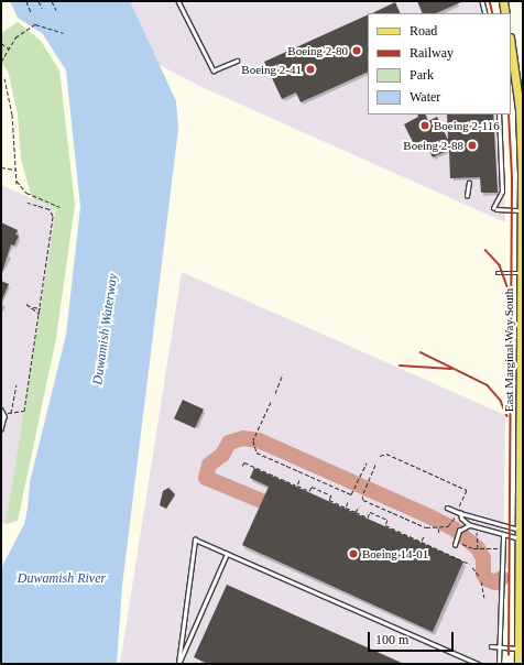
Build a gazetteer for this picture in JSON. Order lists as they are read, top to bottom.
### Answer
{
  "streets": {
    "main road": ["East Marginal Way South"]
  },
  "water": ["Duwamish Waterway", "Duwamish River"],
  "places": [
    "Boeing 2-80",
    "Boeing 2-41",
    "Boeing 2-116",
    "Boeing 2-88",
    "Boeing 14-01"
  ],
  "legend": [
    "Road",
    "Railway",
    "Park",
    "Water"
  ],
  "scale_bar": "100 m"
}
